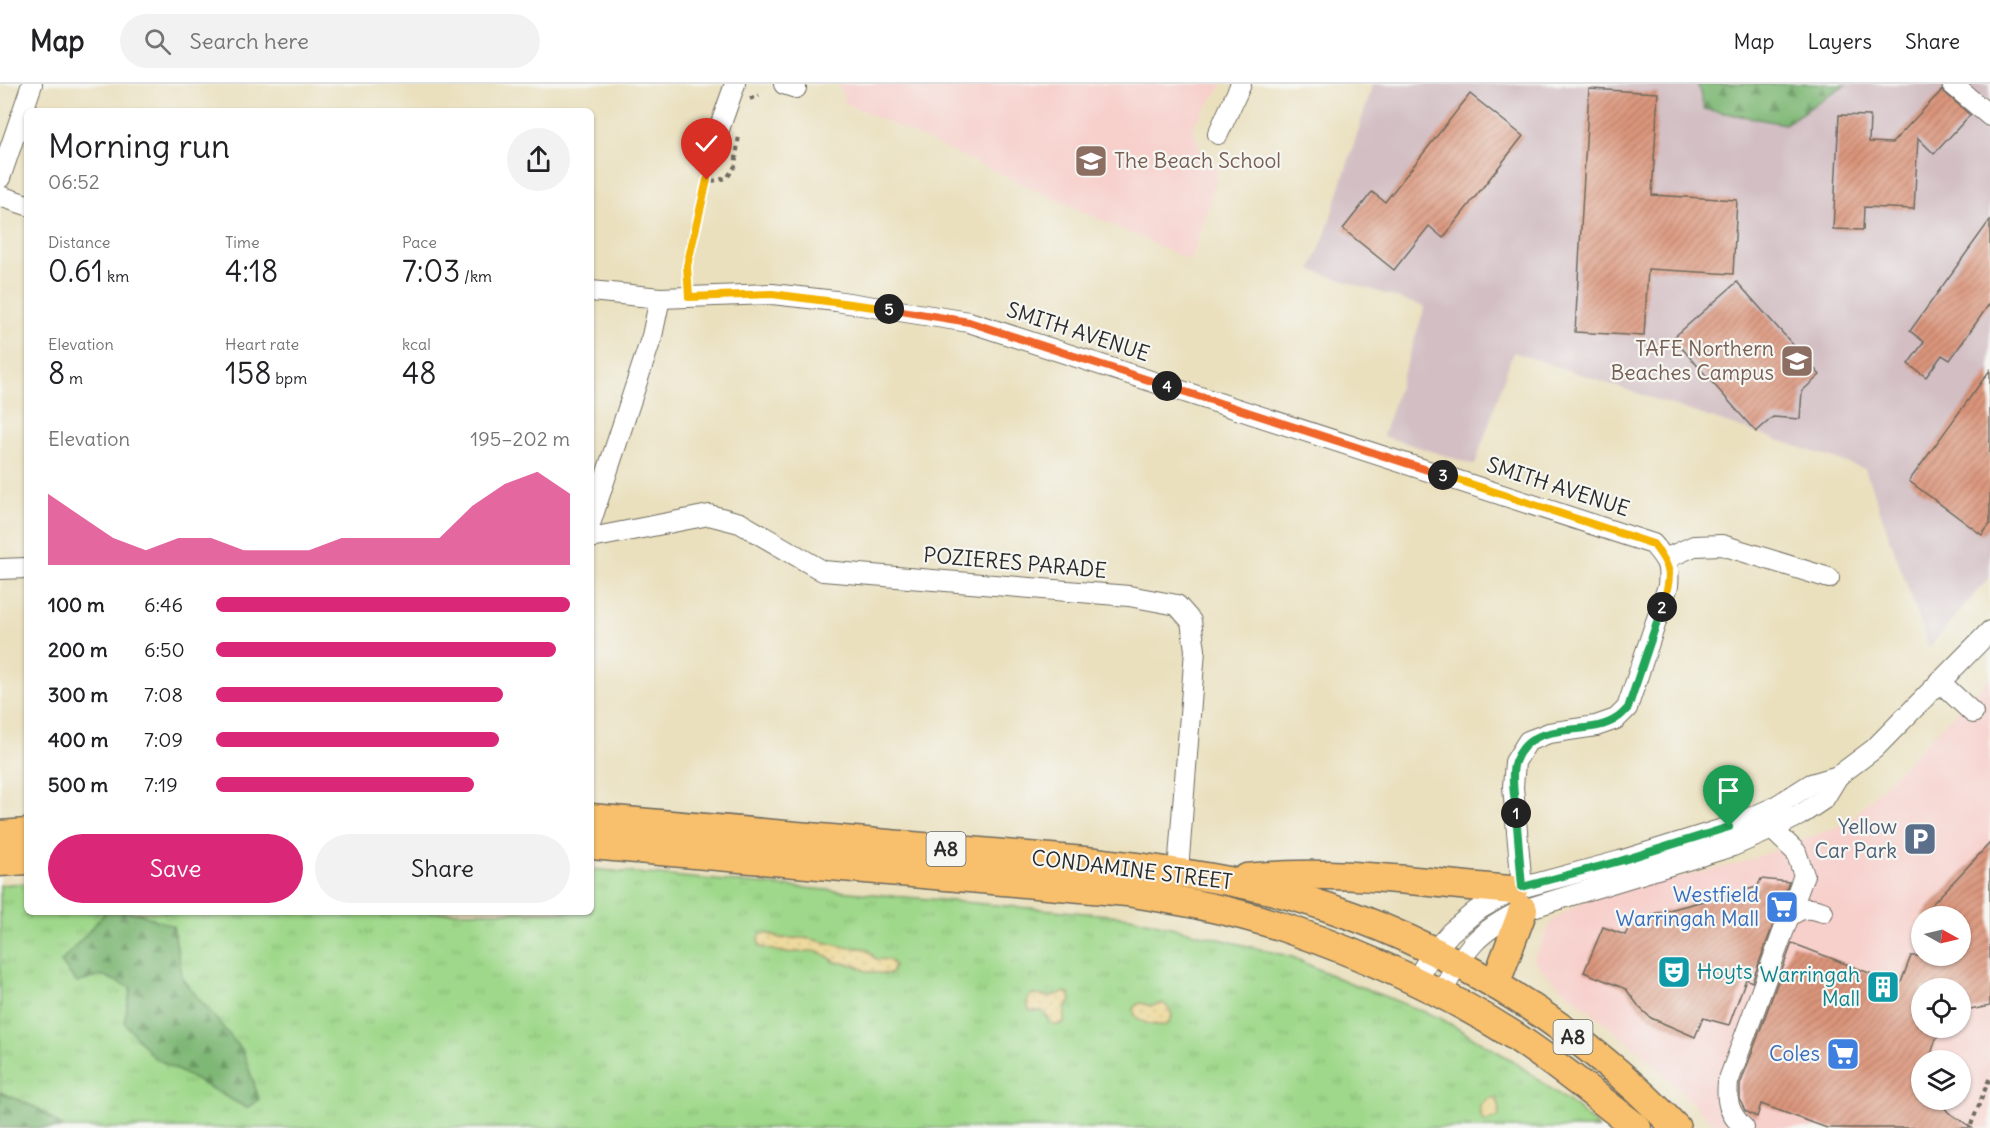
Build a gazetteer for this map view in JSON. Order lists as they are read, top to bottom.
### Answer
{
  "streets": {
    "highway": ["A8", "CONDAMINE STREET"],
    "street": ["SMITH AVENUE", "POZIERES PARADE"]
  },
  "crossings": [
    ["POZIERES PARADE", "CONDAMINE STREET"]
  ],
  "places": {
    "school or university": ["The Beach School", "TAFE Northern Beaches Campus"],
    "parking": ["Yellow Car Park"],
    "supermarket": ["Westfield Warringah Mall", "Coles"],
    "theatre": ["Hoyts"],
    "building": ["Warringah Mall"]
  },
  "north": "right",
  "page": {
    "header": "Map",
    "search": "Search here",
    "nav": ["Map", "Layers", "Share"],
    "heading": ["Morning run", "06:52"],
    "stats": [
      ["Distance", "0.61 km"],
      ["Time", "4:18"],
      ["Pace", "7:03 /km"],
      ["Elevation", "8 m"],
      ["Heart rate", "158 bpm"],
      ["kcal", "48"]
    ],
    "pins": [
      "5",
      "4",
      "3",
      "2",
      "1"
    ],
    "chart": ["Elevation", "195–202 m"],
    "list": [
      {
        "name": "100 m",
        "note": "6:46"
      },
      {
        "name": "200 m",
        "note": "6:50"
      },
      {
        "name": "300 m",
        "note": "7:08"
      },
      {
        "name": "400 m",
        "note": "7:09"
      },
      {
        "name": "500 m",
        "note": "7:19"
      }
    ],
    "buttons": ["Save", "Share"]
  }
}
